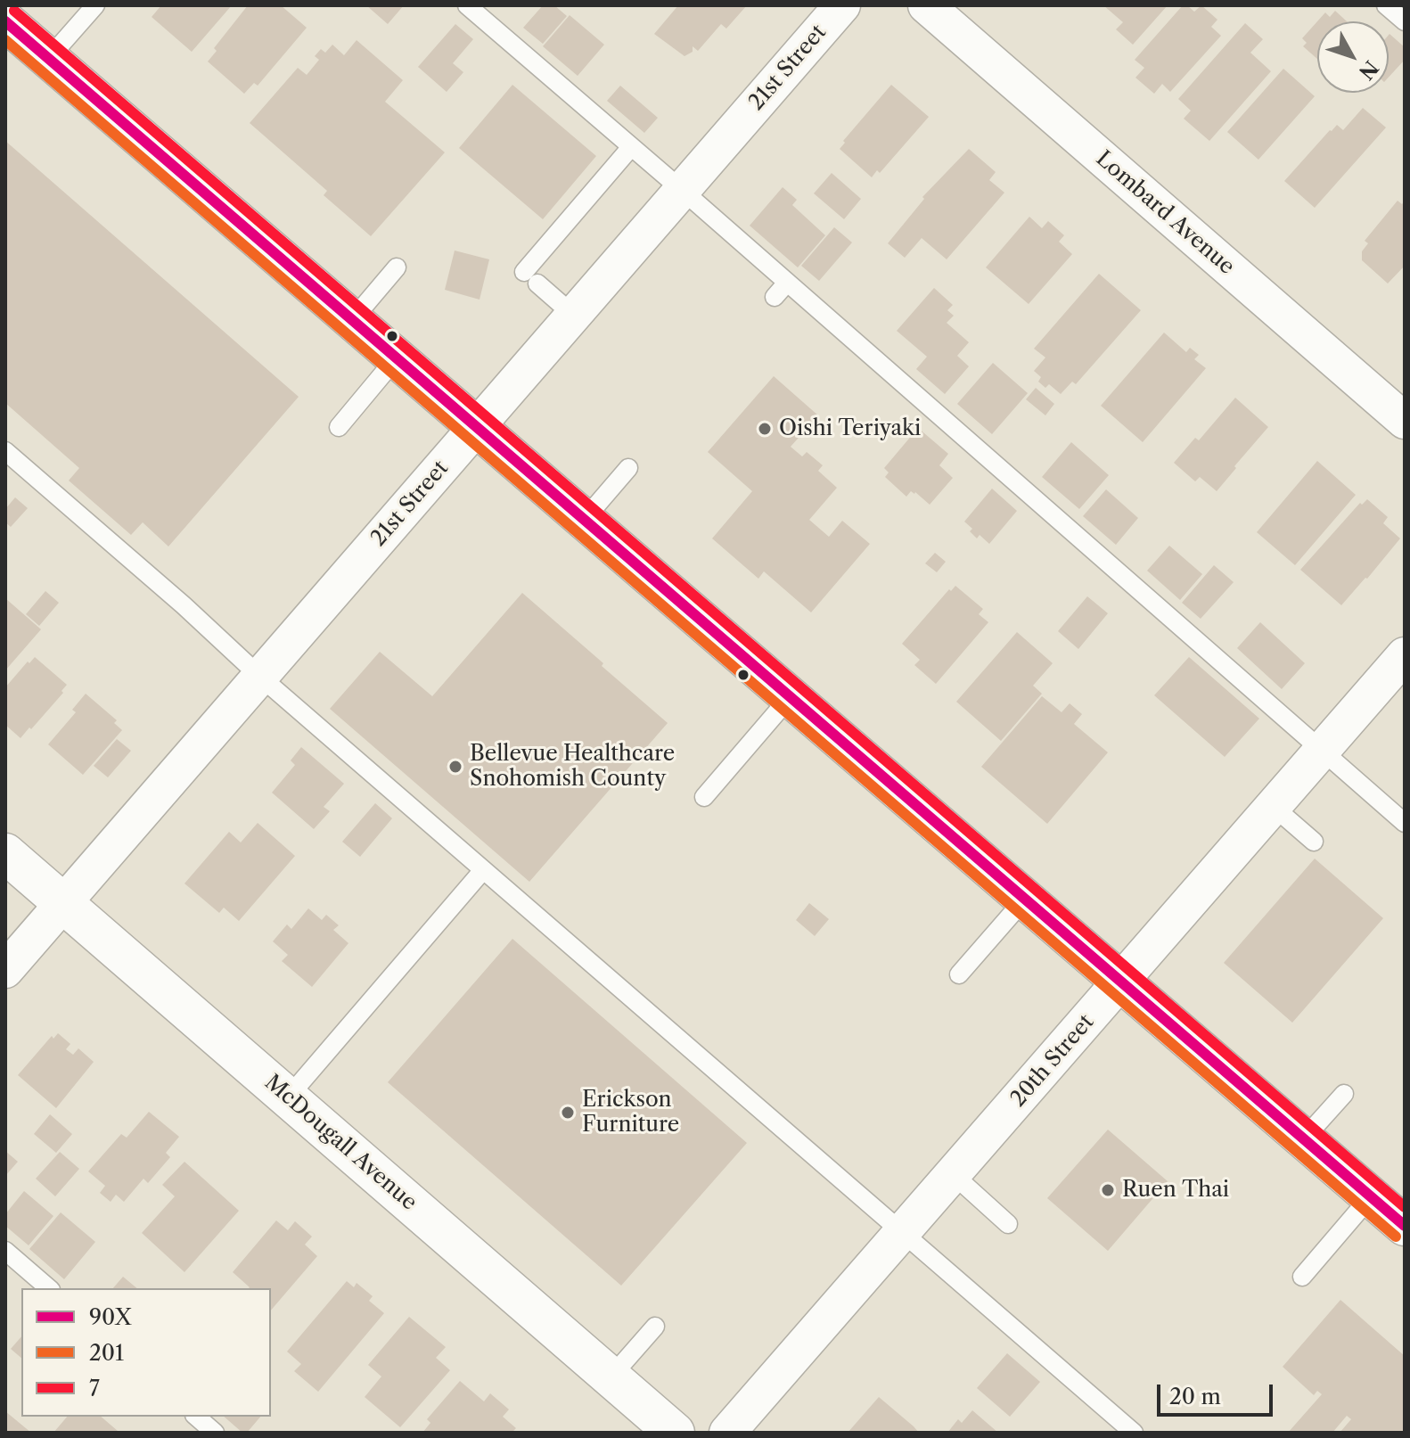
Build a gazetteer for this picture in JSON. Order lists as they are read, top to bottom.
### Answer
{
  "streets": {
    "main road": ["McDougall Avenue"],
    "street": ["21st Street", "Lombard Avenue", "20th Street"]
  },
  "crossings": [
    ["21st Street", "McDougall Avenue"]
  ],
  "places": [
    "Oishi Teriyaki",
    "Bellevue Healthcare Snohomish County",
    "Erickson Furniture",
    "Ruen Thai"
  ],
  "lines": ["transit line 7", "transit line 90X", "transit line 201"],
  "legend": ["90X", "201", "7"],
  "scale_bar": "20 m",
  "north": "bottom right"
}
